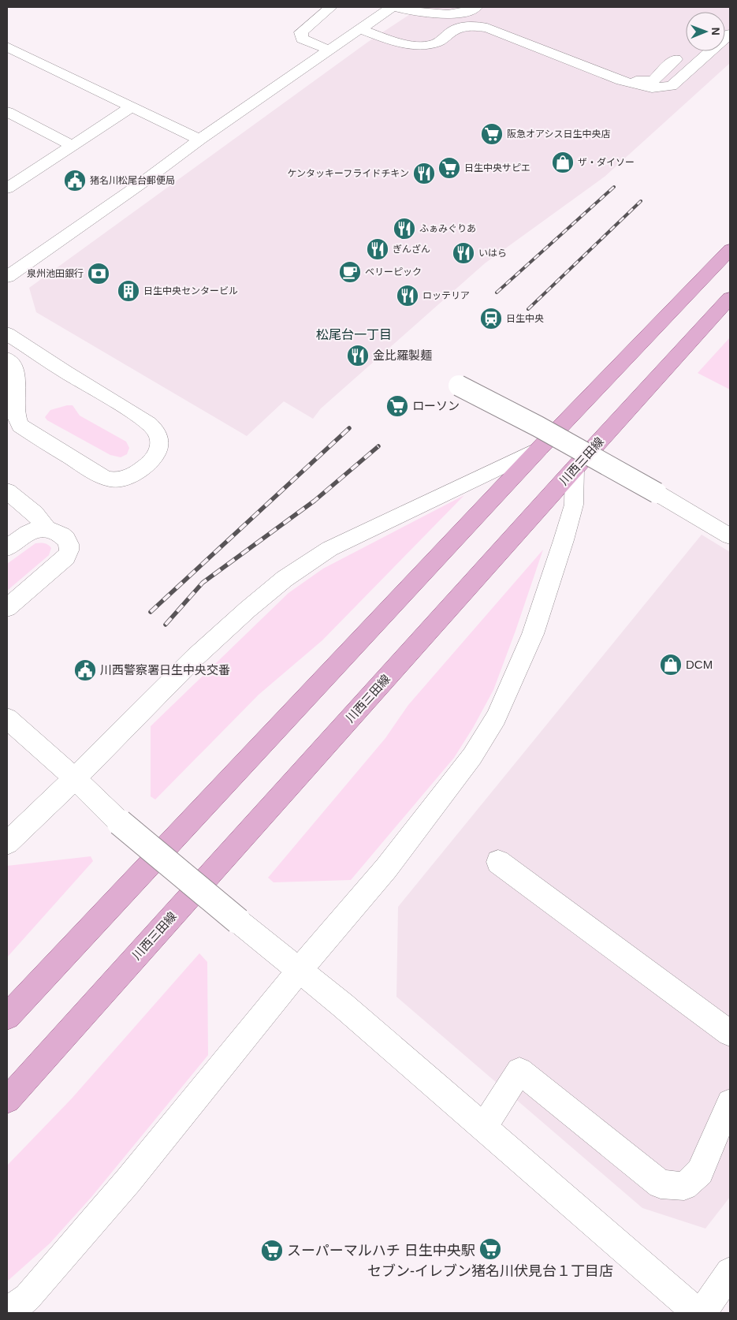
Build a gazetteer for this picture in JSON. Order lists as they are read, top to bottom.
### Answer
{
  "streets": {
    "main road": ["川西三田線"]
  },
  "districts": ["松尾台一丁目"],
  "places": {
    "supermarket": [
      "阪急オアシス日生中央店",
      "日生中央サピエ",
      "ローソン",
      "セブン‐イレブン猪名川伏見台１丁目店",
      "スーパーマルハチ 日生中央駅"
    ],
    "shop": ["ザ・ダイソー", "DCM"],
    "restaurant": [
      "ケンタッキーフライドチキン",
      "ふぁみぐりあ",
      "ぎんざん",
      "いはら",
      "ロッテリア",
      "金比羅製麺"
    ],
    "public building": ["猪名川松尾台郵便局", "川西警察署日生中央交番"],
    "cafe": ["ベリーピック"],
    "bank": ["泉州池田銀行"],
    "building": ["日生中央センタービル"],
    "station": ["日生中央"]
  },
  "north": "right"
}
